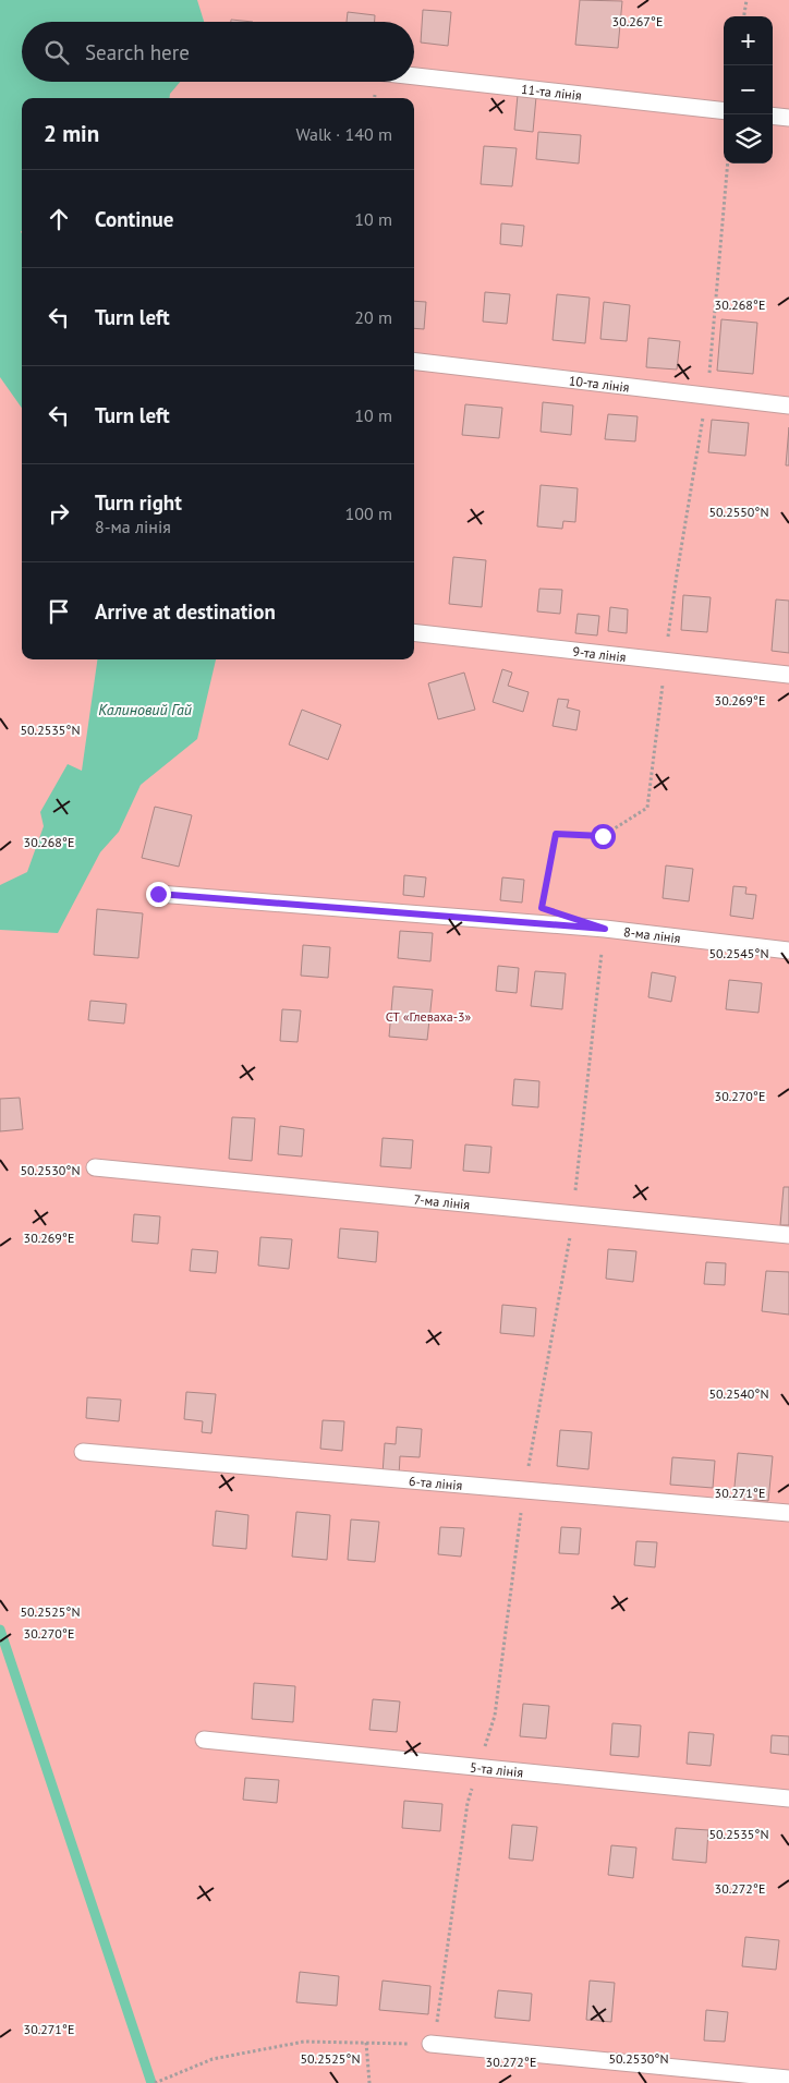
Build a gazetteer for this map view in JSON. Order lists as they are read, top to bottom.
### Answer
{
  "streets": {
    "lane": [
      "11-та лінія",
      "10-та лінія",
      "9-та лінія",
      "8-ма лінія",
      "7-ма лінія",
      "6-та лінія",
      "5-та лінія"
    ]
  },
  "water": ["Калиновий Гай"],
  "parks": ["СТ «Глеваха-3»"],
  "page": {
    "map_buttons": ["+", "−"],
    "search": "Search here",
    "heading": ["2 min", "Walk · 140 m"],
    "list": [
      ["Continue", "10 m"],
      ["Turn left", "20 m"],
      ["Turn left", "10 m"],
      ["Turn right", "8-ма лінія", "100 m"],
      "Arrive at destination"
    ]
  },
  "coordinates": [
    "30.267°E",
    "30.268°E",
    "50.2550°N",
    "30.269°E",
    "50.2535°N",
    "50.2545°N",
    "30.270°E",
    "50.2530°N",
    "50.2540°N",
    "30.271°E",
    "50.2525°N",
    "30.272°E"
  ]
}
